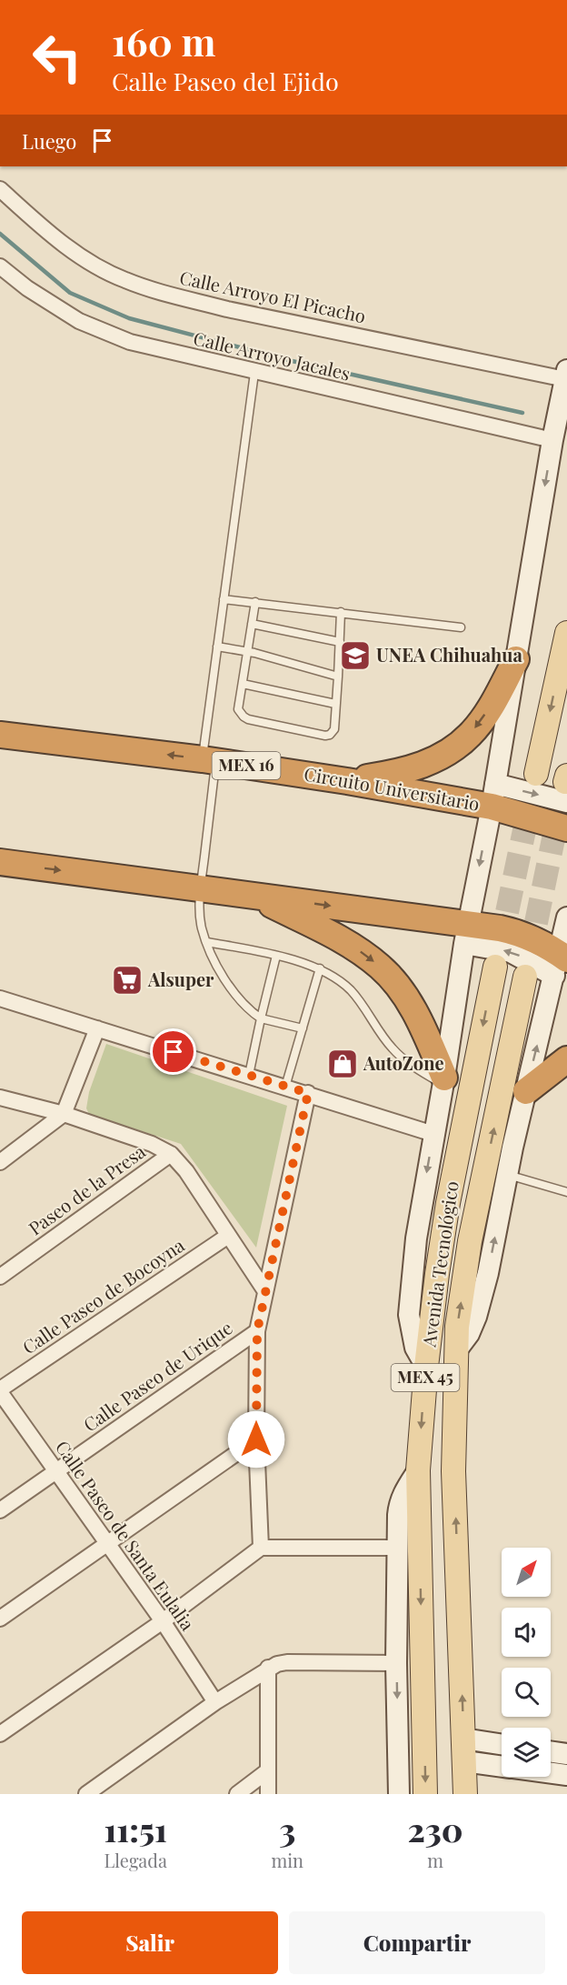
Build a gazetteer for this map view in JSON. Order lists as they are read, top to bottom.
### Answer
{
  "streets": {
    "highway": ["MEX 16", "Circuito Universitario"],
    "main road": ["Avenida Tecnológico", "MEX 45"],
    "street": [
      "Calle Arroyo El Picacho",
      "Calle Arroyo Jacales",
      "Paseo de la Presa",
      "Calle Paseo de Bocoyna",
      "Calle Paseo de Urique",
      "Calle Paseo de Santa Eulalia"
    ]
  },
  "crossings": [
    ["MEX 16", "Circuito Universitario"],
    ["Calle Paseo de Bocoyna", "Calle Paseo de Santa Eulalia"],
    ["Calle Paseo de Urique", "Calle Paseo de Santa Eulalia"]
  ],
  "places": {
    "school or university": ["UNEA Chihuahua"],
    "supermarket": ["Alsuper"],
    "shop": ["AutoZone"]
  },
  "north": "top right",
  "page": {
    "turn": ["160 m", "Calle Paseo del Ejido"],
    "then": "Luego",
    "eta": [
      "11:51",
      "Llegada",
      "3",
      "min",
      "230",
      "m"
    ],
    "buttons": ["Salir", "Compartir"]
  }
}
